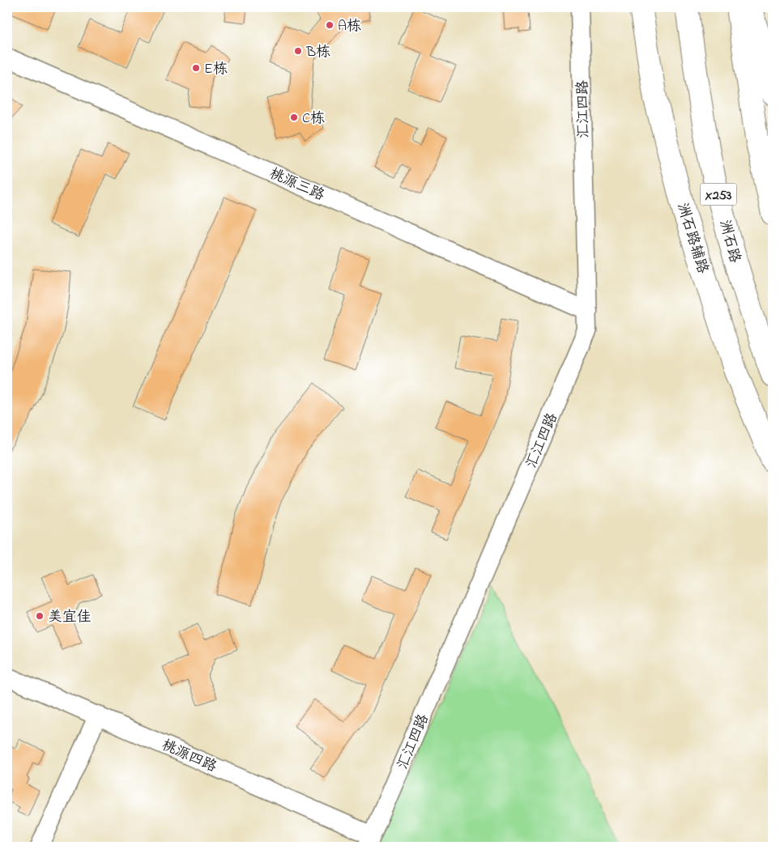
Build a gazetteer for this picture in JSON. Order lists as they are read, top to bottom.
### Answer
{
  "streets": {
    "main road": ["X253", "洲石路辅路", "洲石路"],
    "street": ["汇江四路", "桃源三路", "桃源四路"]
  },
  "crossings": [
    ["汇江四路", "桃源三路"],
    ["汇江四路", "桃源四路"]
  ],
  "places": [
    "A栋",
    "B栋",
    "E栋",
    "C栋",
    "美宜佳"
  ]
}
